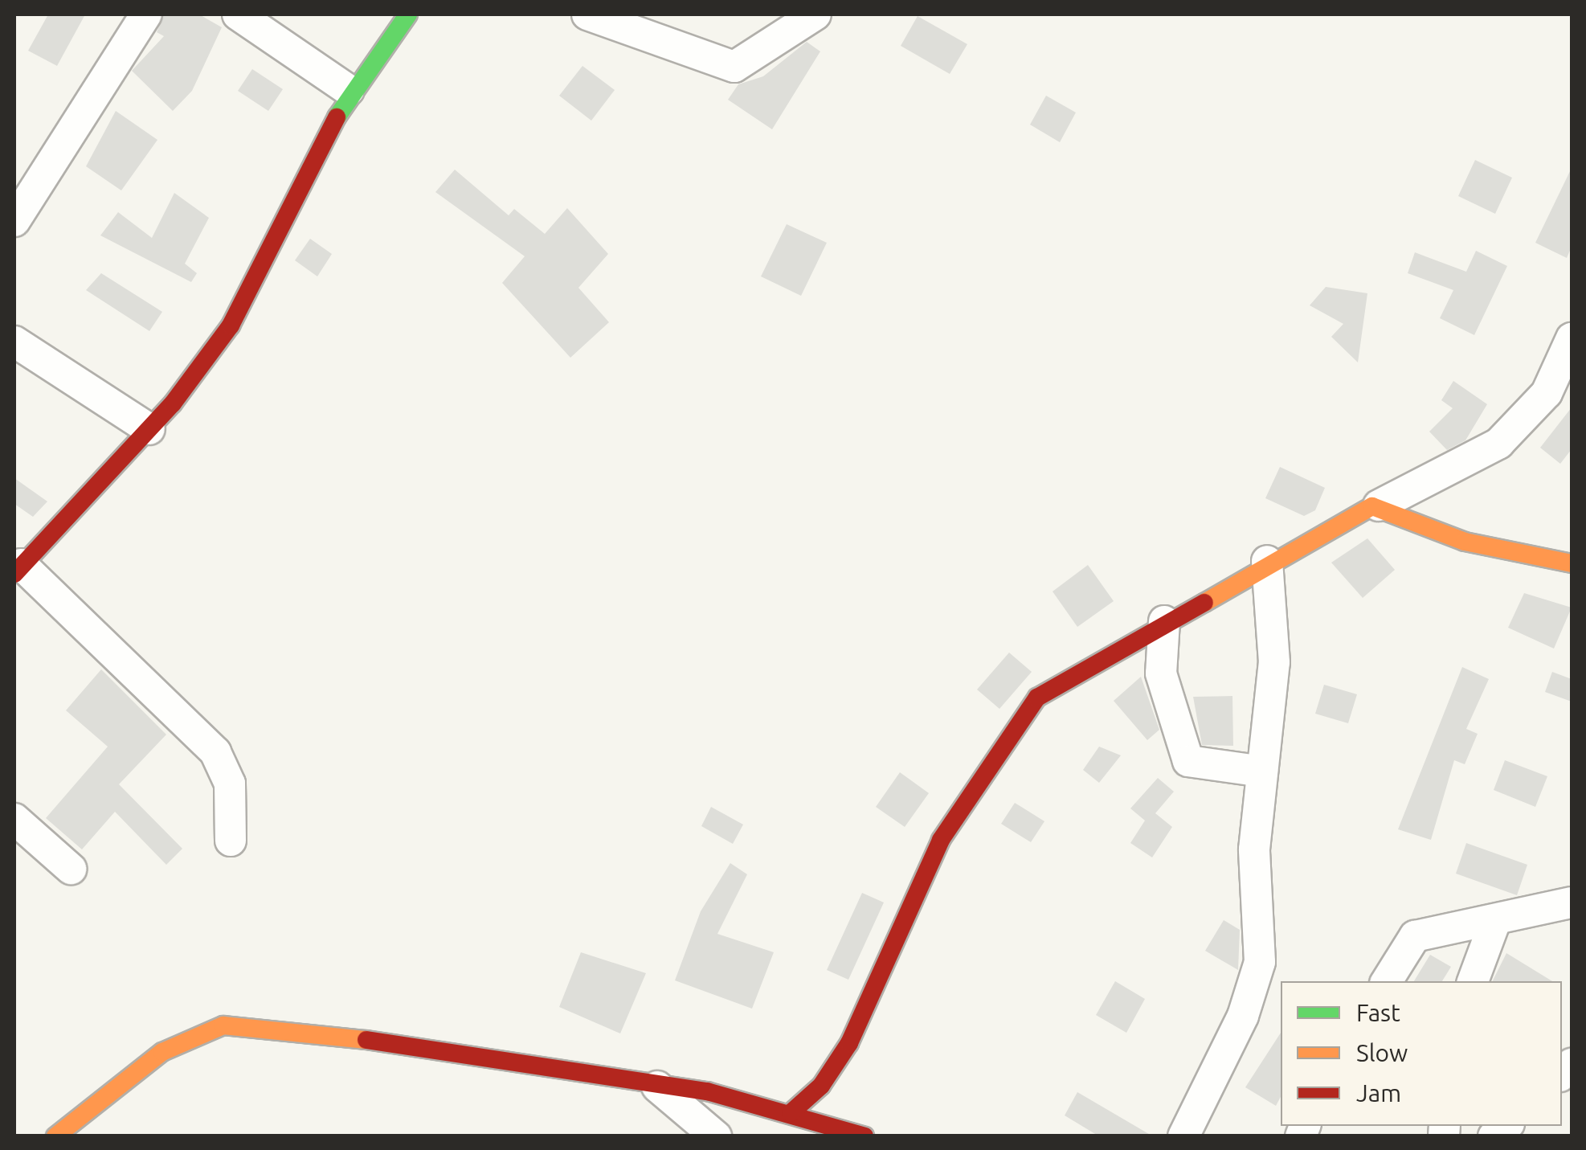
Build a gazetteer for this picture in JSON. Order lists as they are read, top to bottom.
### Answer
{
  "legend": ["Fast", "Slow", "Jam"]
}
